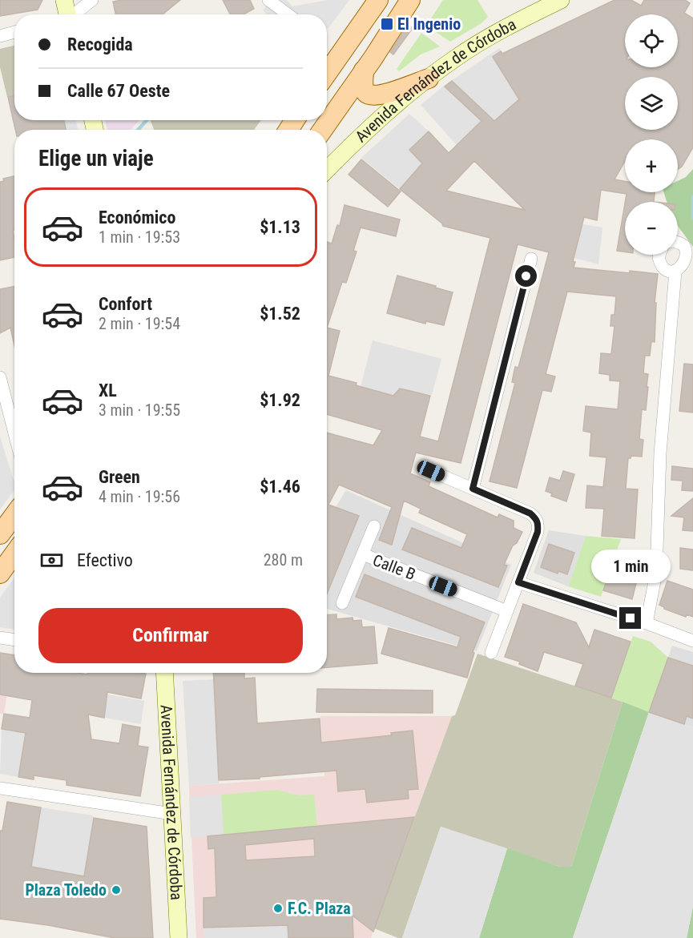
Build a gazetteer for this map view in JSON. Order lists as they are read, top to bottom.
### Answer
{
  "streets": {
    "main road": ["Avenida Fernández de Córdoba"],
    "street": ["Calle B"]
  },
  "places": {
    "transit": ["El Ingenio"],
    "other": ["Plaza Toledo", "F.C. Plaza"]
  },
  "page": {
    "map_buttons": ["+", "−"],
    "banner": ["Recogida", "Calle 67 Oeste"],
    "heading": "Elige un viaje",
    "list": [
      {
        "name": "Económico",
        "note": "1 min · 19:53",
        "value": "$1.13"
      },
      {
        "name": "Confort",
        "note": "2 min · 19:54",
        "value": "$1.52"
      },
      {
        "name": "XL",
        "note": "3 min · 19:55",
        "value": "$1.92"
      },
      {
        "name": "Green",
        "note": "4 min · 19:56",
        "value": "$1.46"
      }
    ],
    "pay": ["Efectivo", "280 m"],
    "bubble": "1 min",
    "buttons": "Confirmar"
  }
}
